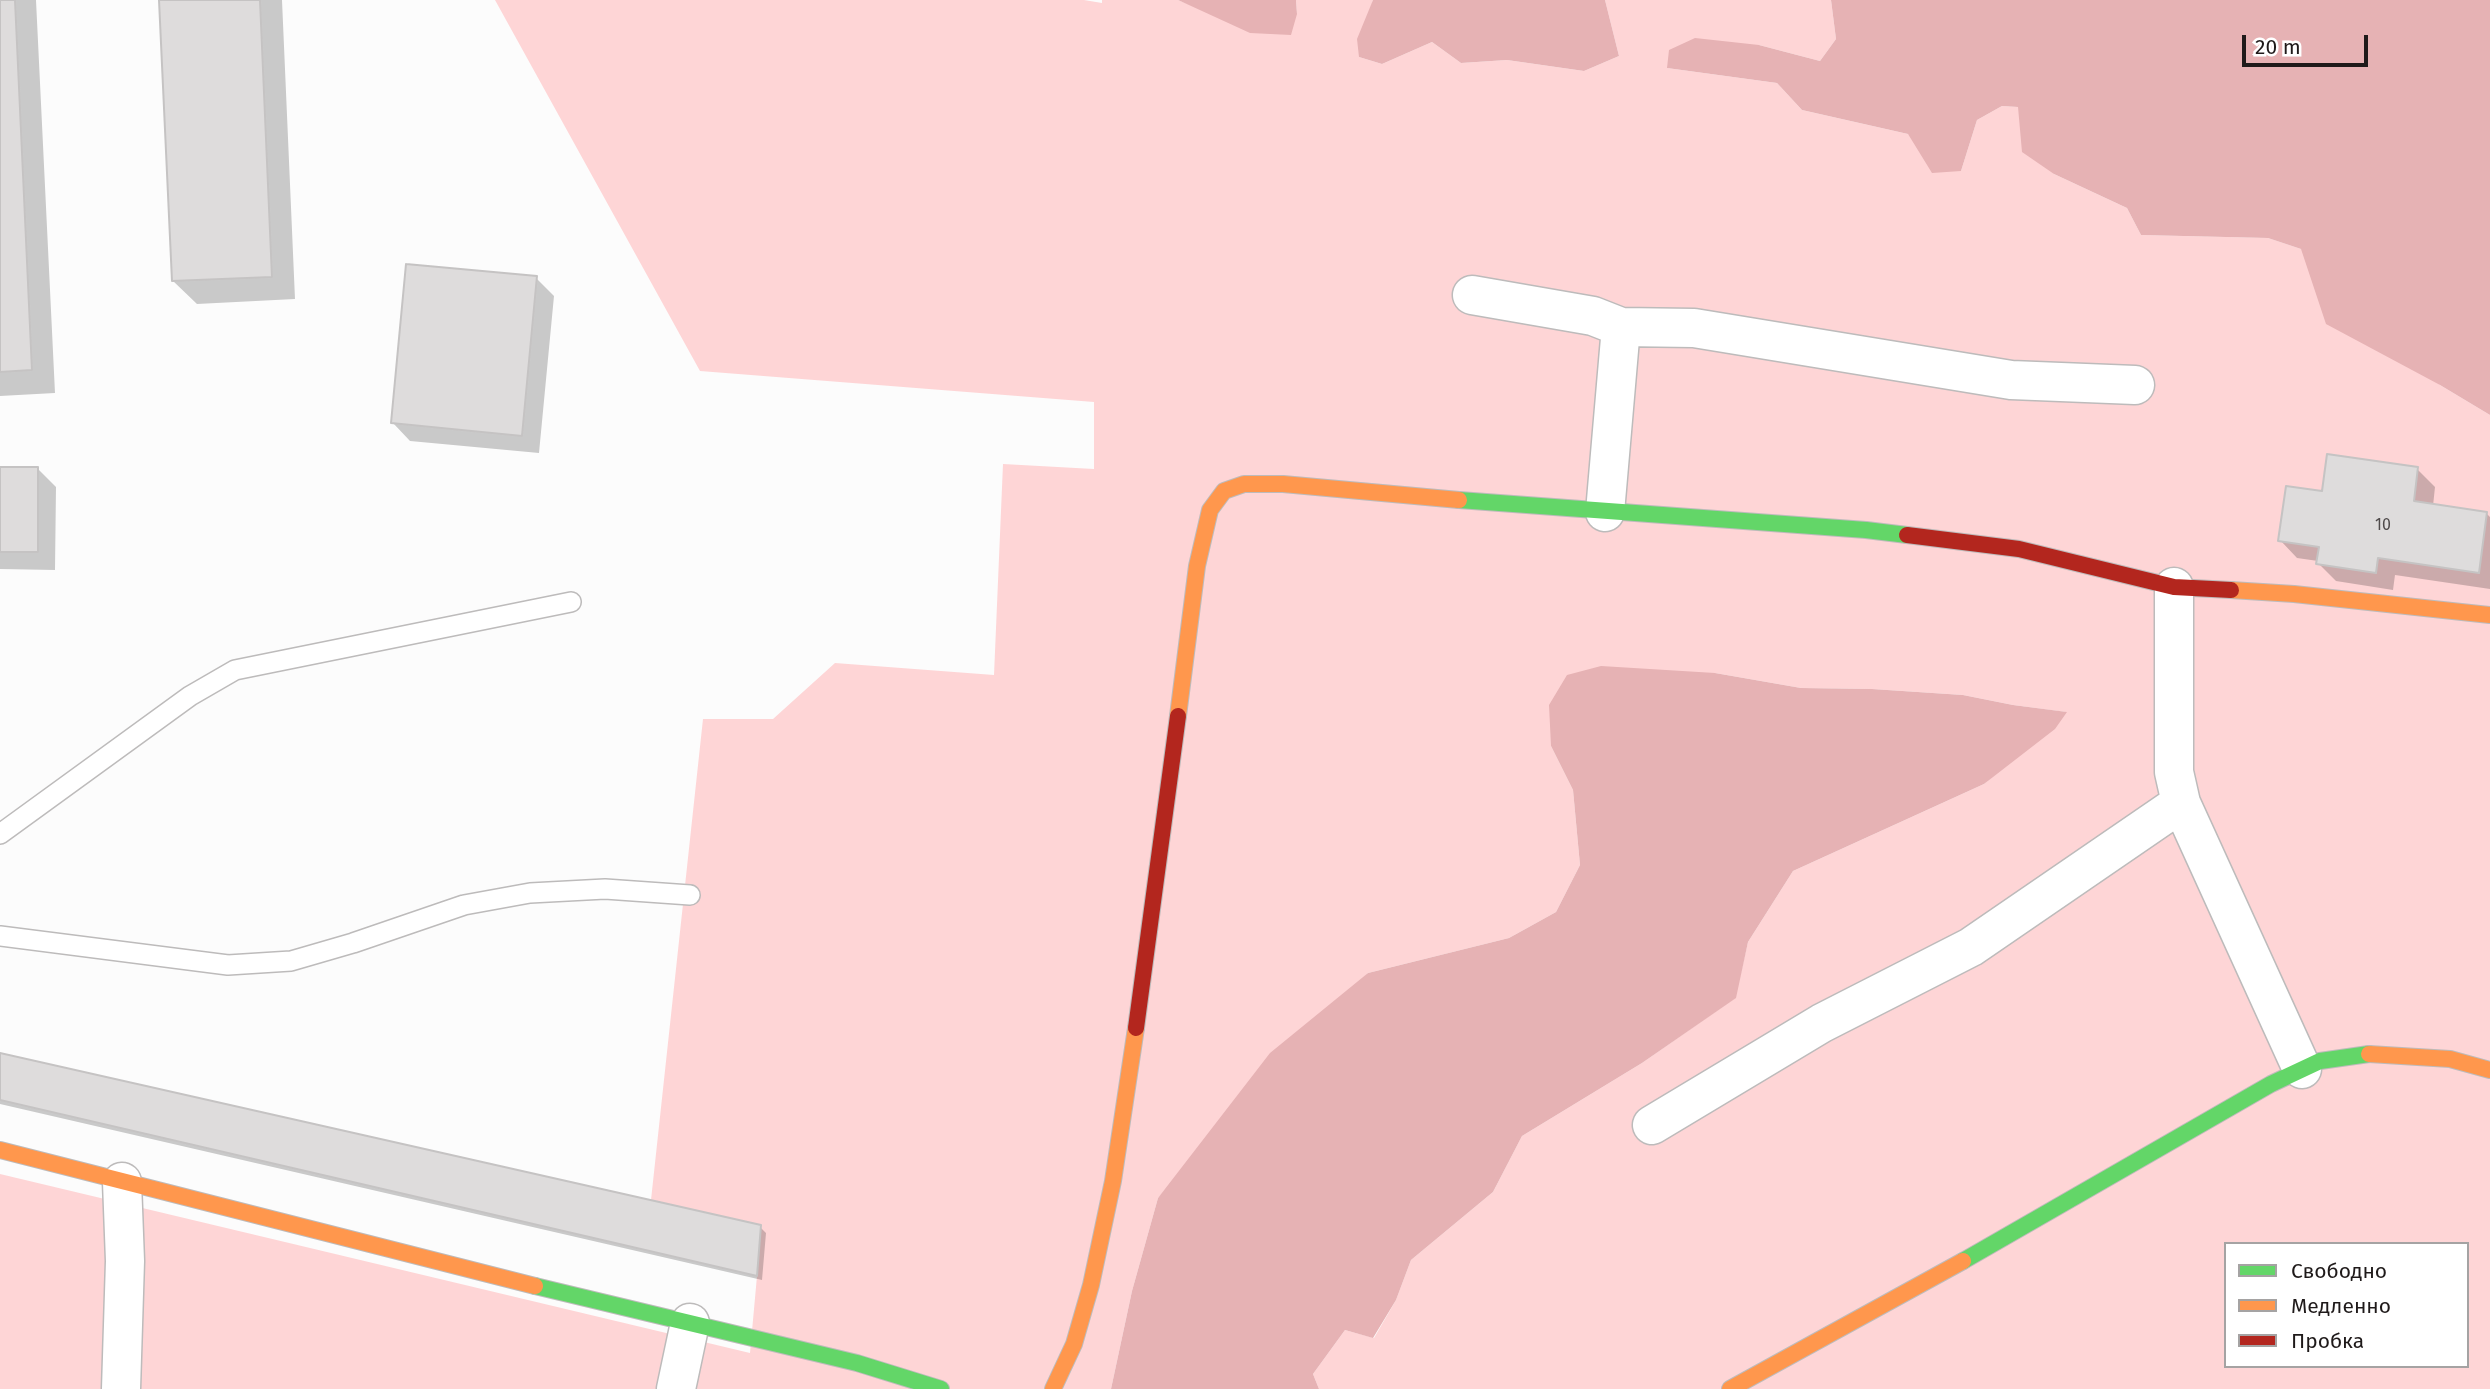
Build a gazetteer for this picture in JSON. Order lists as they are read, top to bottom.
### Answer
{
  "house_numbers": ["10"],
  "legend": ["Свободно", "Медленно", "Пробка"],
  "scale_bar": "20 m"
}
